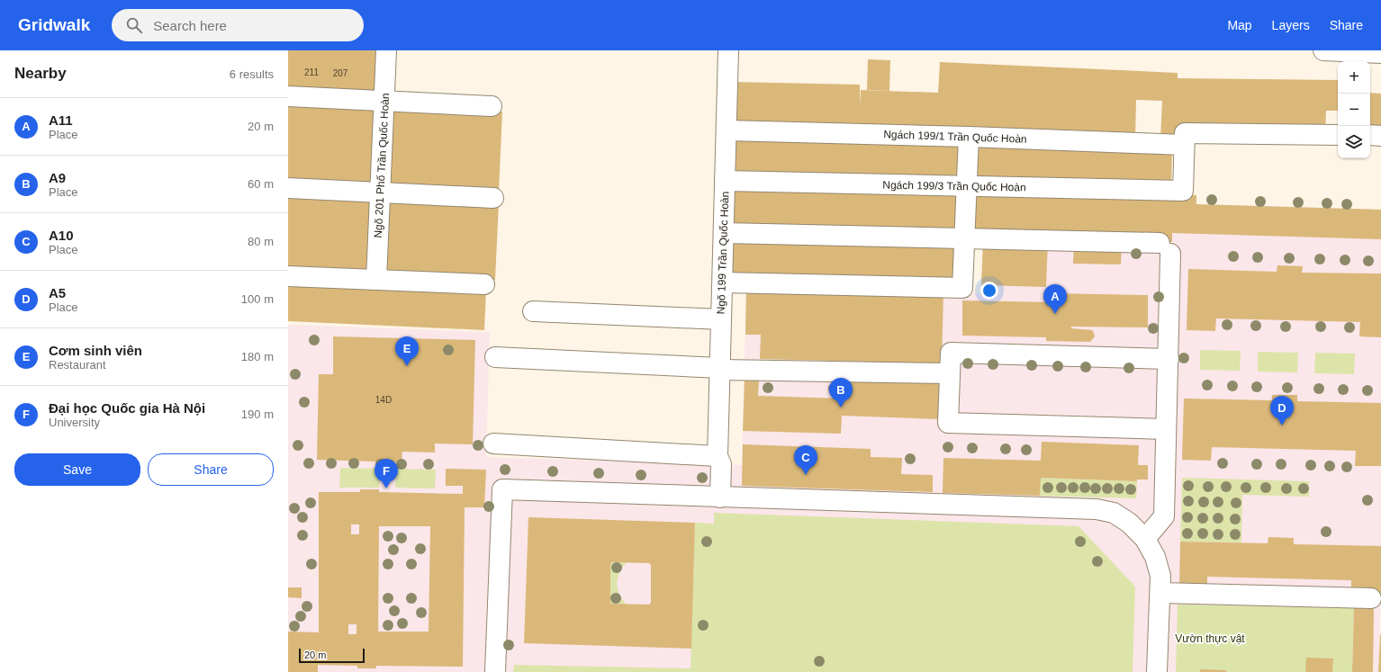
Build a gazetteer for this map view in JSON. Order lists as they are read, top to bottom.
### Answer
{
  "streets": {
    "street": [
      "Ngách 199/1 Trần Quốc Hoàn",
      "Ngõ 201 Phố Trần Quốc Hoàn",
      "Ngách 199/3 Trần Quốc Hoàn",
      "Ngõ 199 Trần Quốc Hoàn"
    ]
  },
  "crossings": [
    ["Ngách 199/1 Trần Quốc Hoàn", "Ngách 199/3 Trần Quốc Hoàn"],
    ["Ngách 199/1 Trần Quốc Hoàn", "Ngõ 199 Trần Quốc Hoàn"],
    ["Ngách 199/3 Trần Quốc Hoàn", "Ngõ 199 Trần Quốc Hoàn"]
  ],
  "parks": ["Vườn thực vật"],
  "house_numbers": ["211", "207", "14D"],
  "scale_bar": "20 m",
  "page": {
    "header": "Gridwalk",
    "search": "Search here",
    "nav": ["Map", "Layers", "Share"],
    "heading": ["Nearby", "6 results"],
    "map_buttons": ["+", "−"],
    "list": [
      {
        "mark": "A",
        "name": "A11",
        "note": "Place",
        "value": "20 m"
      },
      {
        "mark": "B",
        "name": "A9",
        "note": "Place",
        "value": "60 m"
      },
      {
        "mark": "C",
        "name": "A10",
        "note": "Place",
        "value": "80 m"
      },
      {
        "mark": "D",
        "name": "A5",
        "note": "Place",
        "value": "100 m"
      },
      {
        "mark": "E",
        "name": "Cơm sinh viên",
        "note": "Restaurant",
        "value": "180 m"
      },
      {
        "mark": "F",
        "name": "Đại học Quốc gia Hà Nội",
        "note": "University",
        "value": "190 m"
      }
    ],
    "pins": [
      "A",
      "E",
      "B",
      "D",
      "C",
      "F"
    ],
    "buttons": ["Save", "Share"],
    "scale": "20 m"
  }
}
